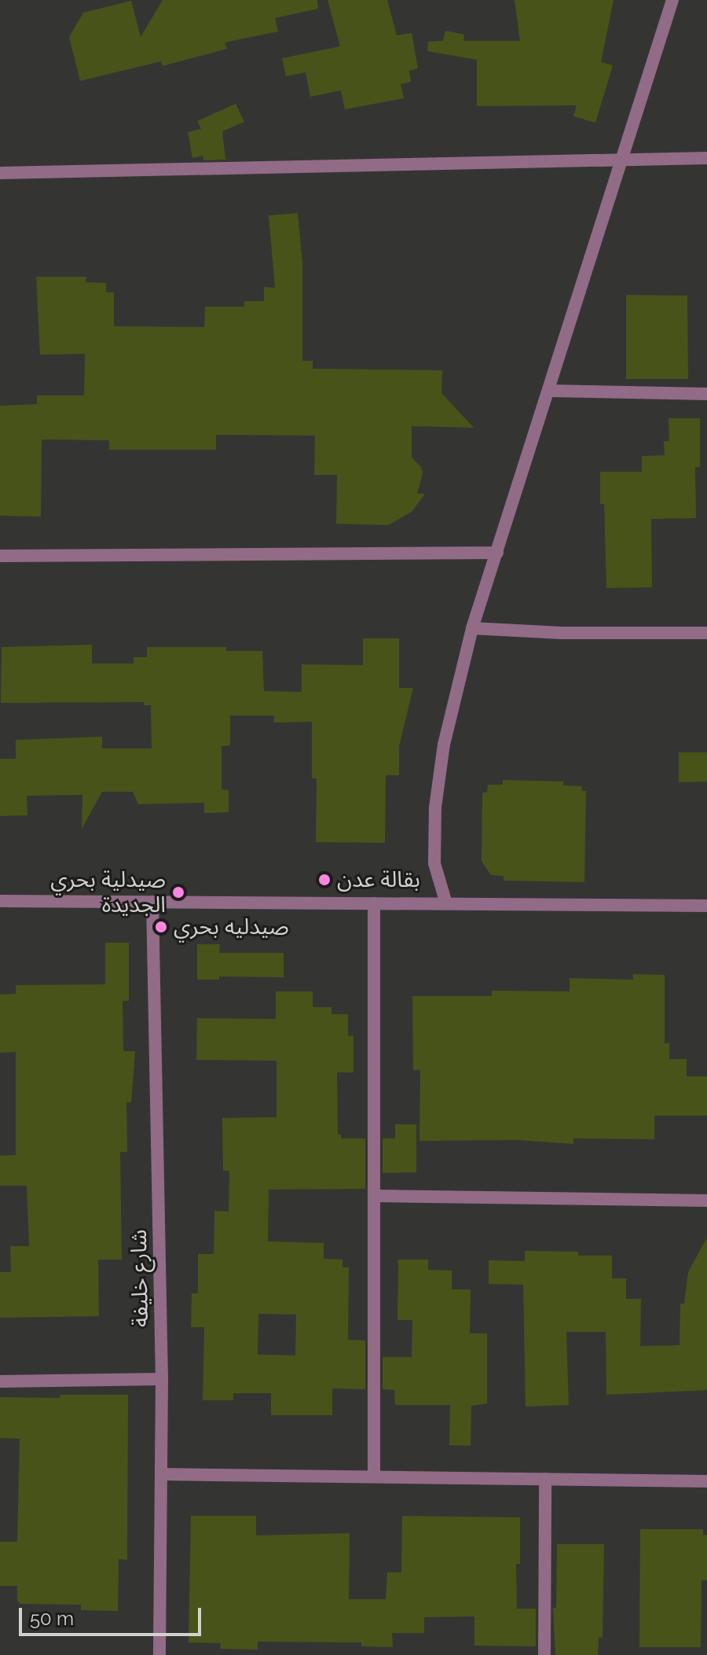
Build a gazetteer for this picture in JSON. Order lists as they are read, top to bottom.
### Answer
{
  "streets": {
    "street": ["شارع خليفة"]
  },
  "places": ["بقالة عدن", "صيدلية بحري الجديدة", "صيدليه بحري"],
  "scale_bar": "50 m"
}
